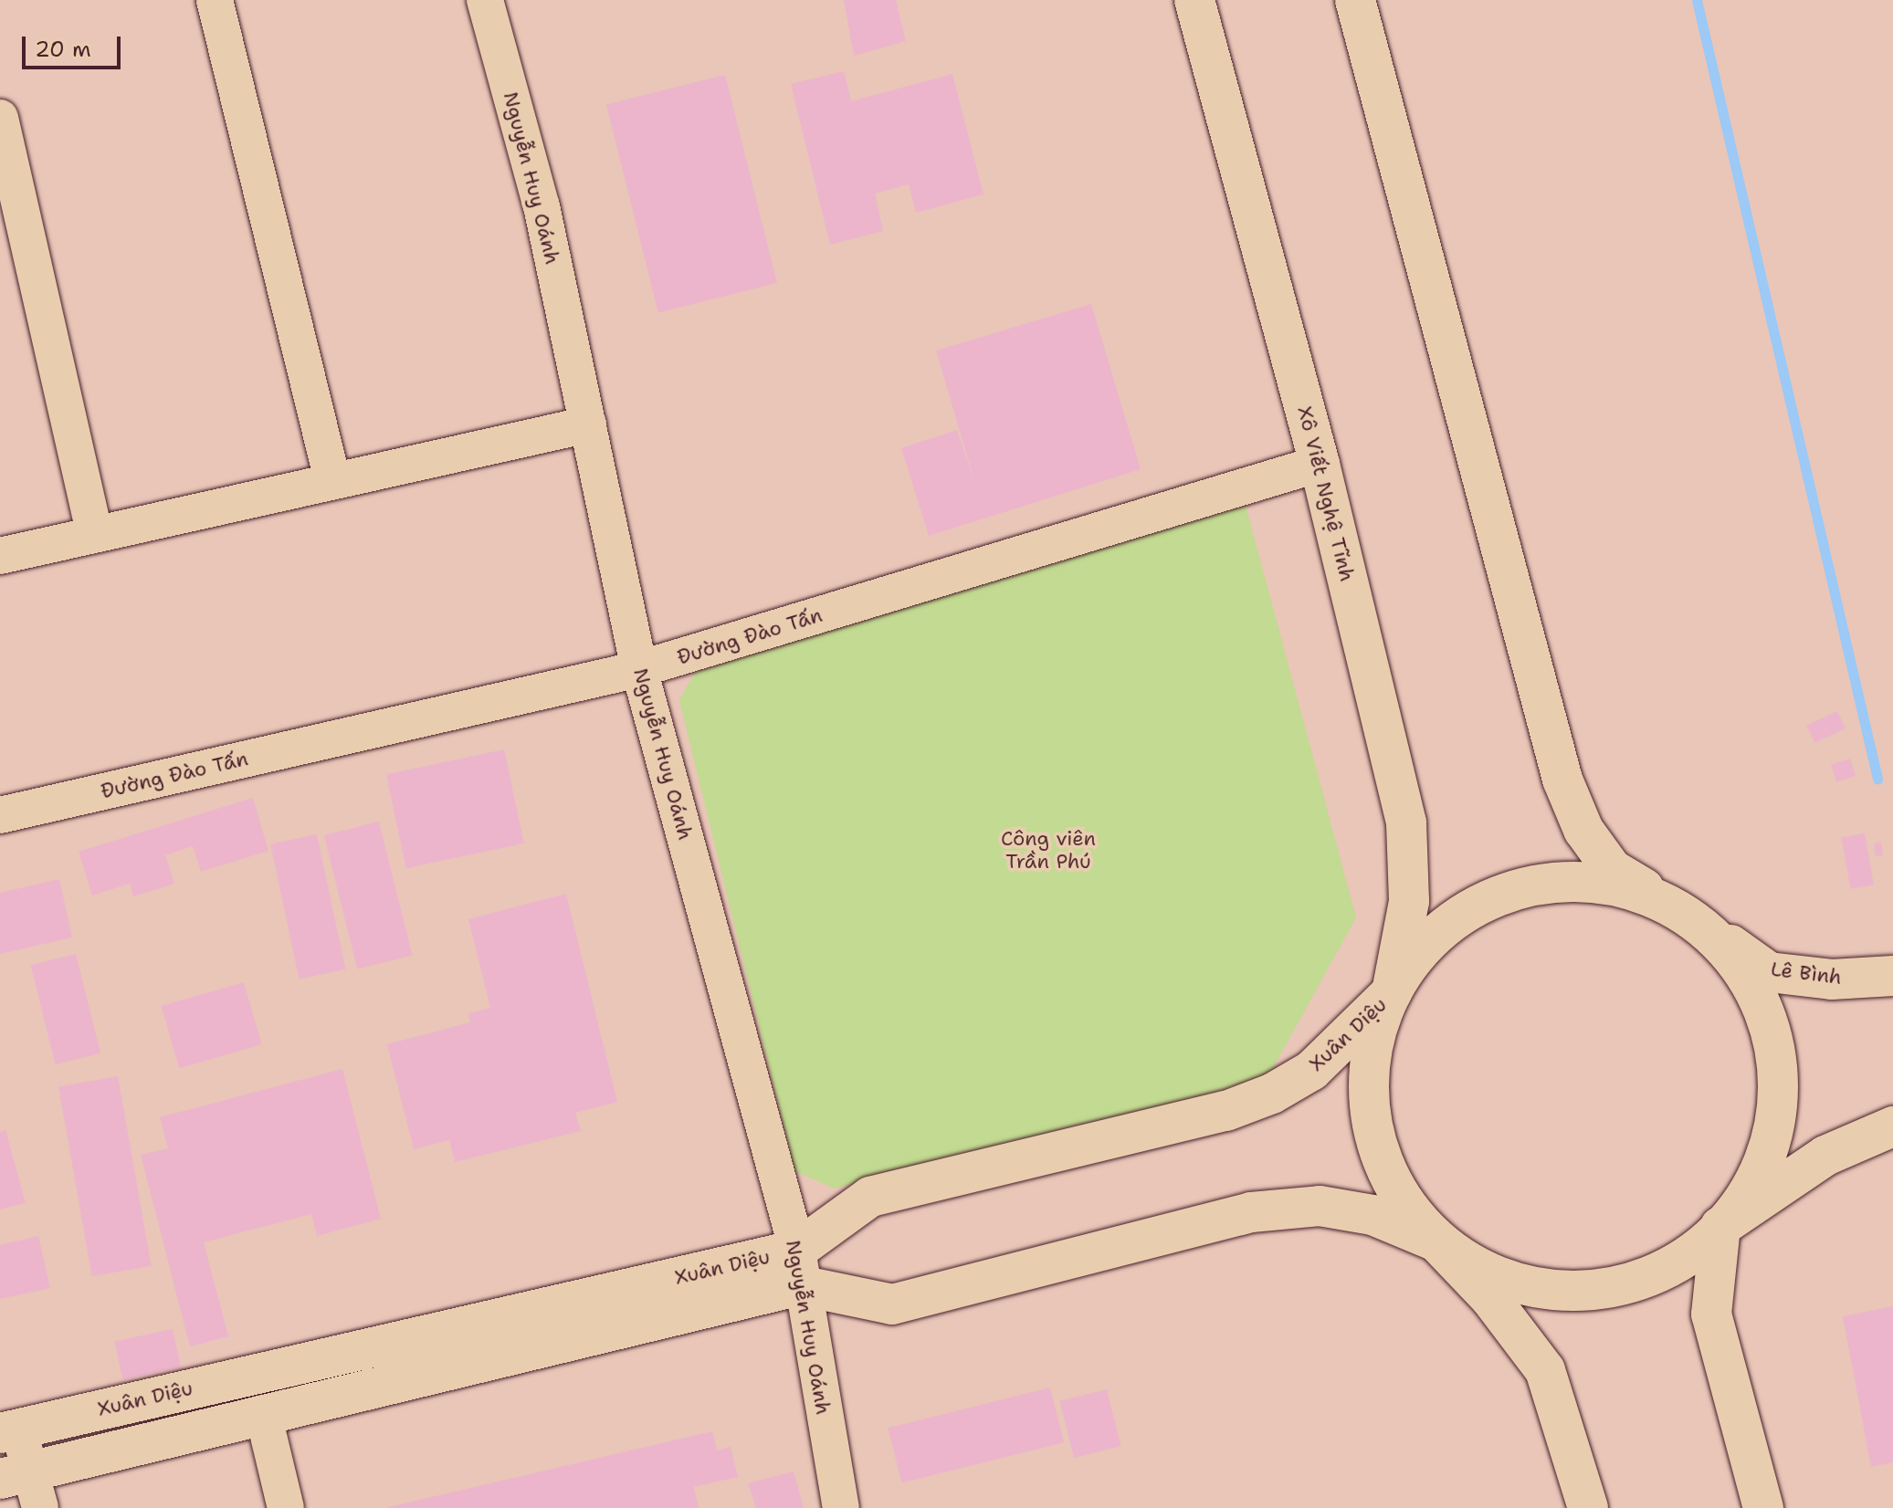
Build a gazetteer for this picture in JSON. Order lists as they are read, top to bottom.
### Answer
{
  "streets": {
    "street": [
      "Nguyễn Huy Oánh",
      "Xô Viết Nghệ Tĩnh",
      "Đường Đào Tấn",
      "Lê Bình",
      "Xuân Diệu"
    ]
  },
  "crossings": [
    ["Nguyễn Huy Oánh", "Đường Đào Tấn"],
    ["Nguyễn Huy Oánh", "Xuân Diệu"],
    ["Xô Viết Nghệ Tĩnh", "Đường Đào Tấn"],
    ["Xô Viết Nghệ Tĩnh", "Xuân Diệu"]
  ],
  "parks": ["Công viên Trần Phú"],
  "scale_bar": "20 m"
}
